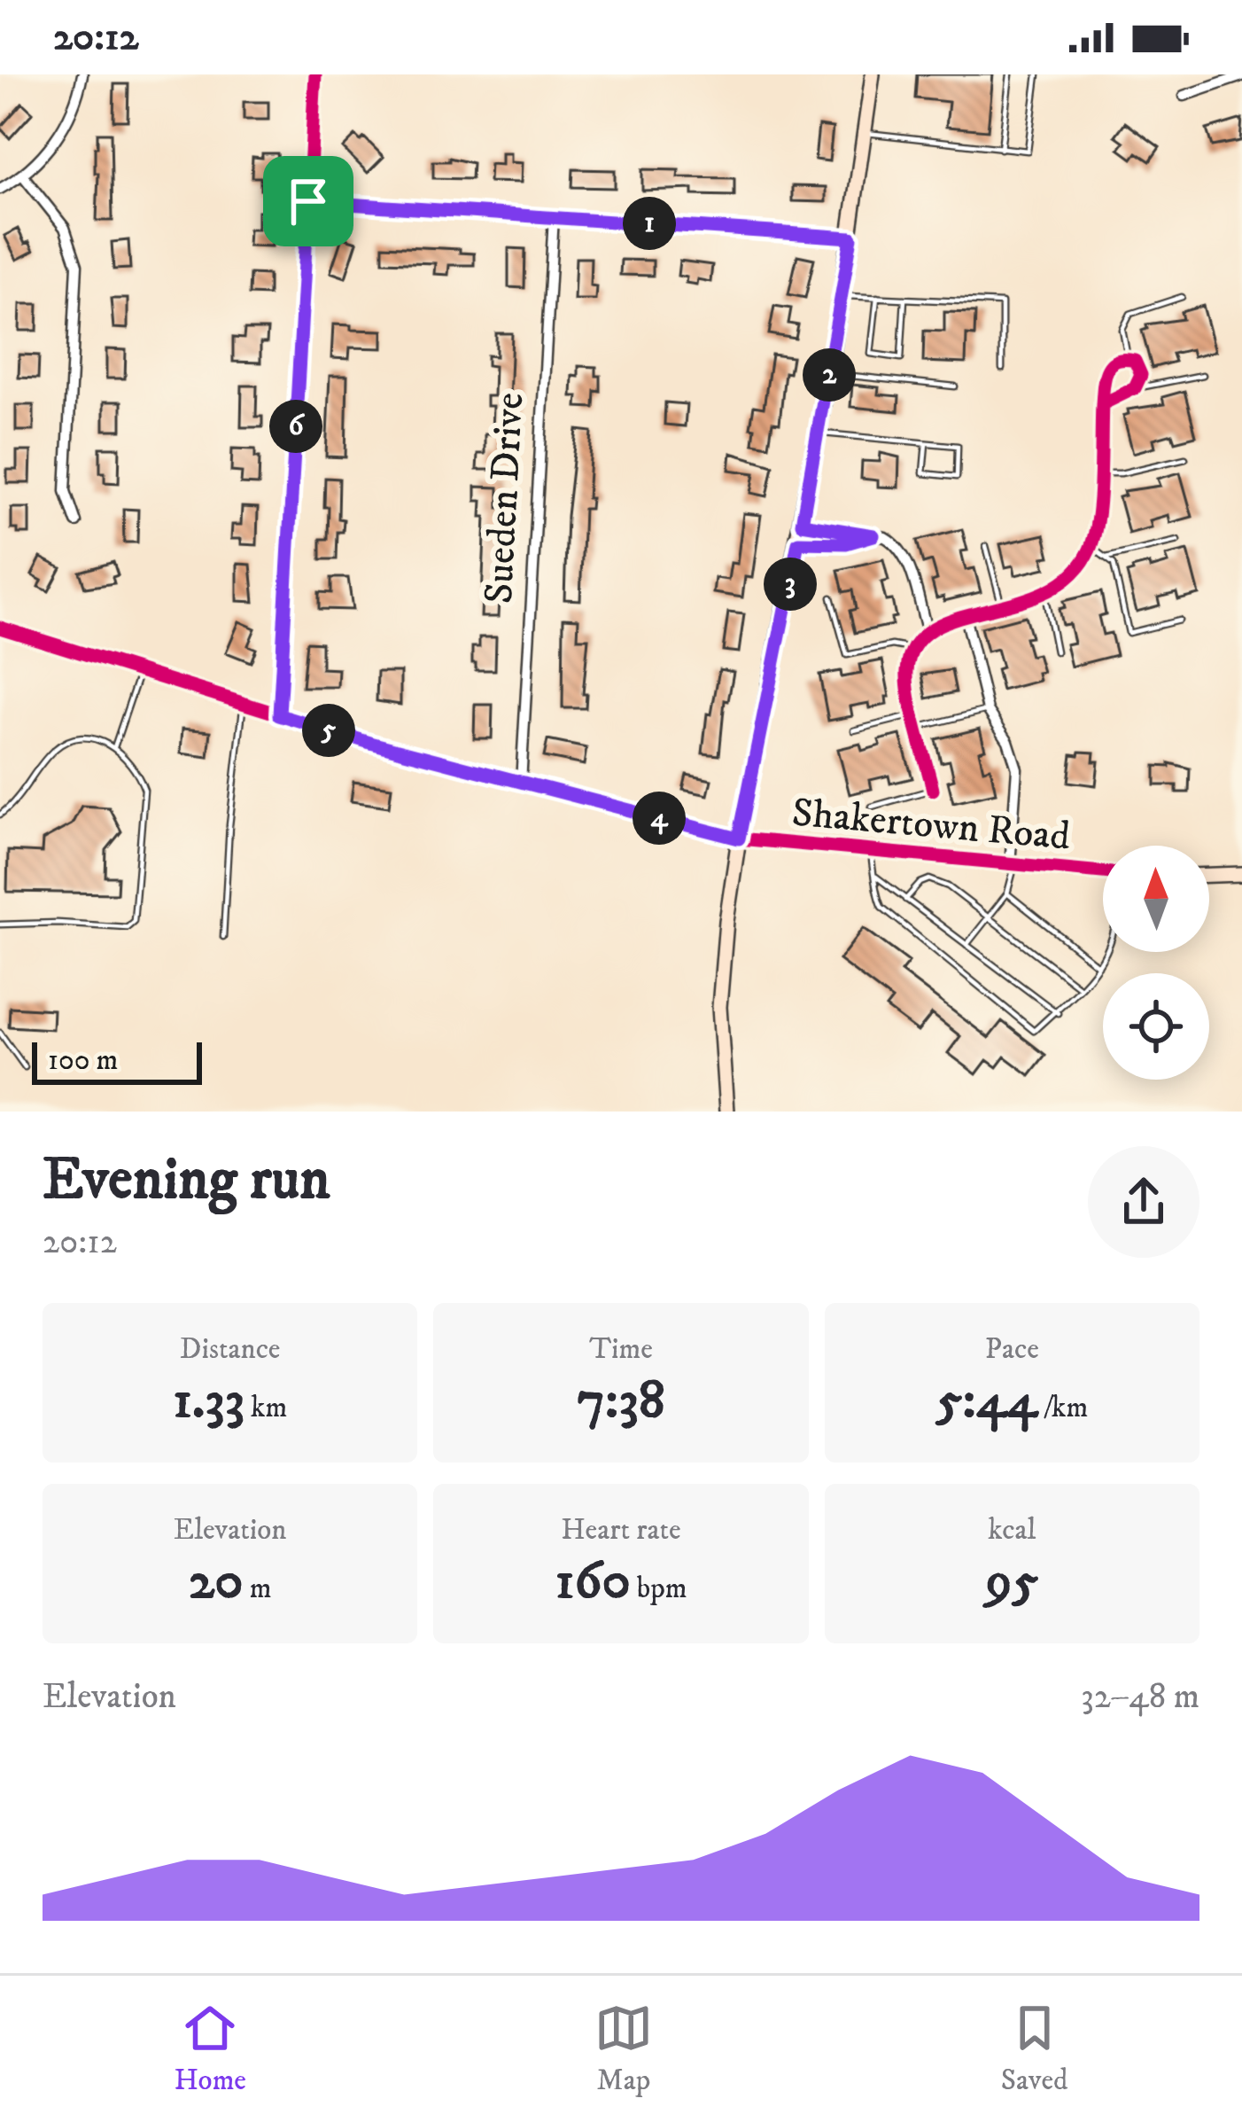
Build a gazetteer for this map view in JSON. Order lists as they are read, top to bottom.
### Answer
{
  "streets": {
    "street": ["Sueden Drive", "Shakertown Road"]
  },
  "crossings": [
    ["Sueden Drive", "Shakertown Road"]
  ],
  "scale_bar": "100 m",
  "north": "top",
  "page": {
    "status": "20:12",
    "pins": [
      "1",
      "2",
      "6",
      "3",
      "5",
      "4"
    ],
    "scale": "100 m",
    "heading": ["Evening run", "20:12"],
    "stats": [
      ["Distance", "1.33 km"],
      ["Time", "7:38"],
      ["Pace", "5:44 /km"],
      ["Elevation", "20 m"],
      ["Heart rate", "160 bpm"],
      ["kcal", "95"]
    ],
    "chart": ["Elevation", "32–48 m"],
    "tabs": ["Home", "Map", "Saved"]
  }
}
